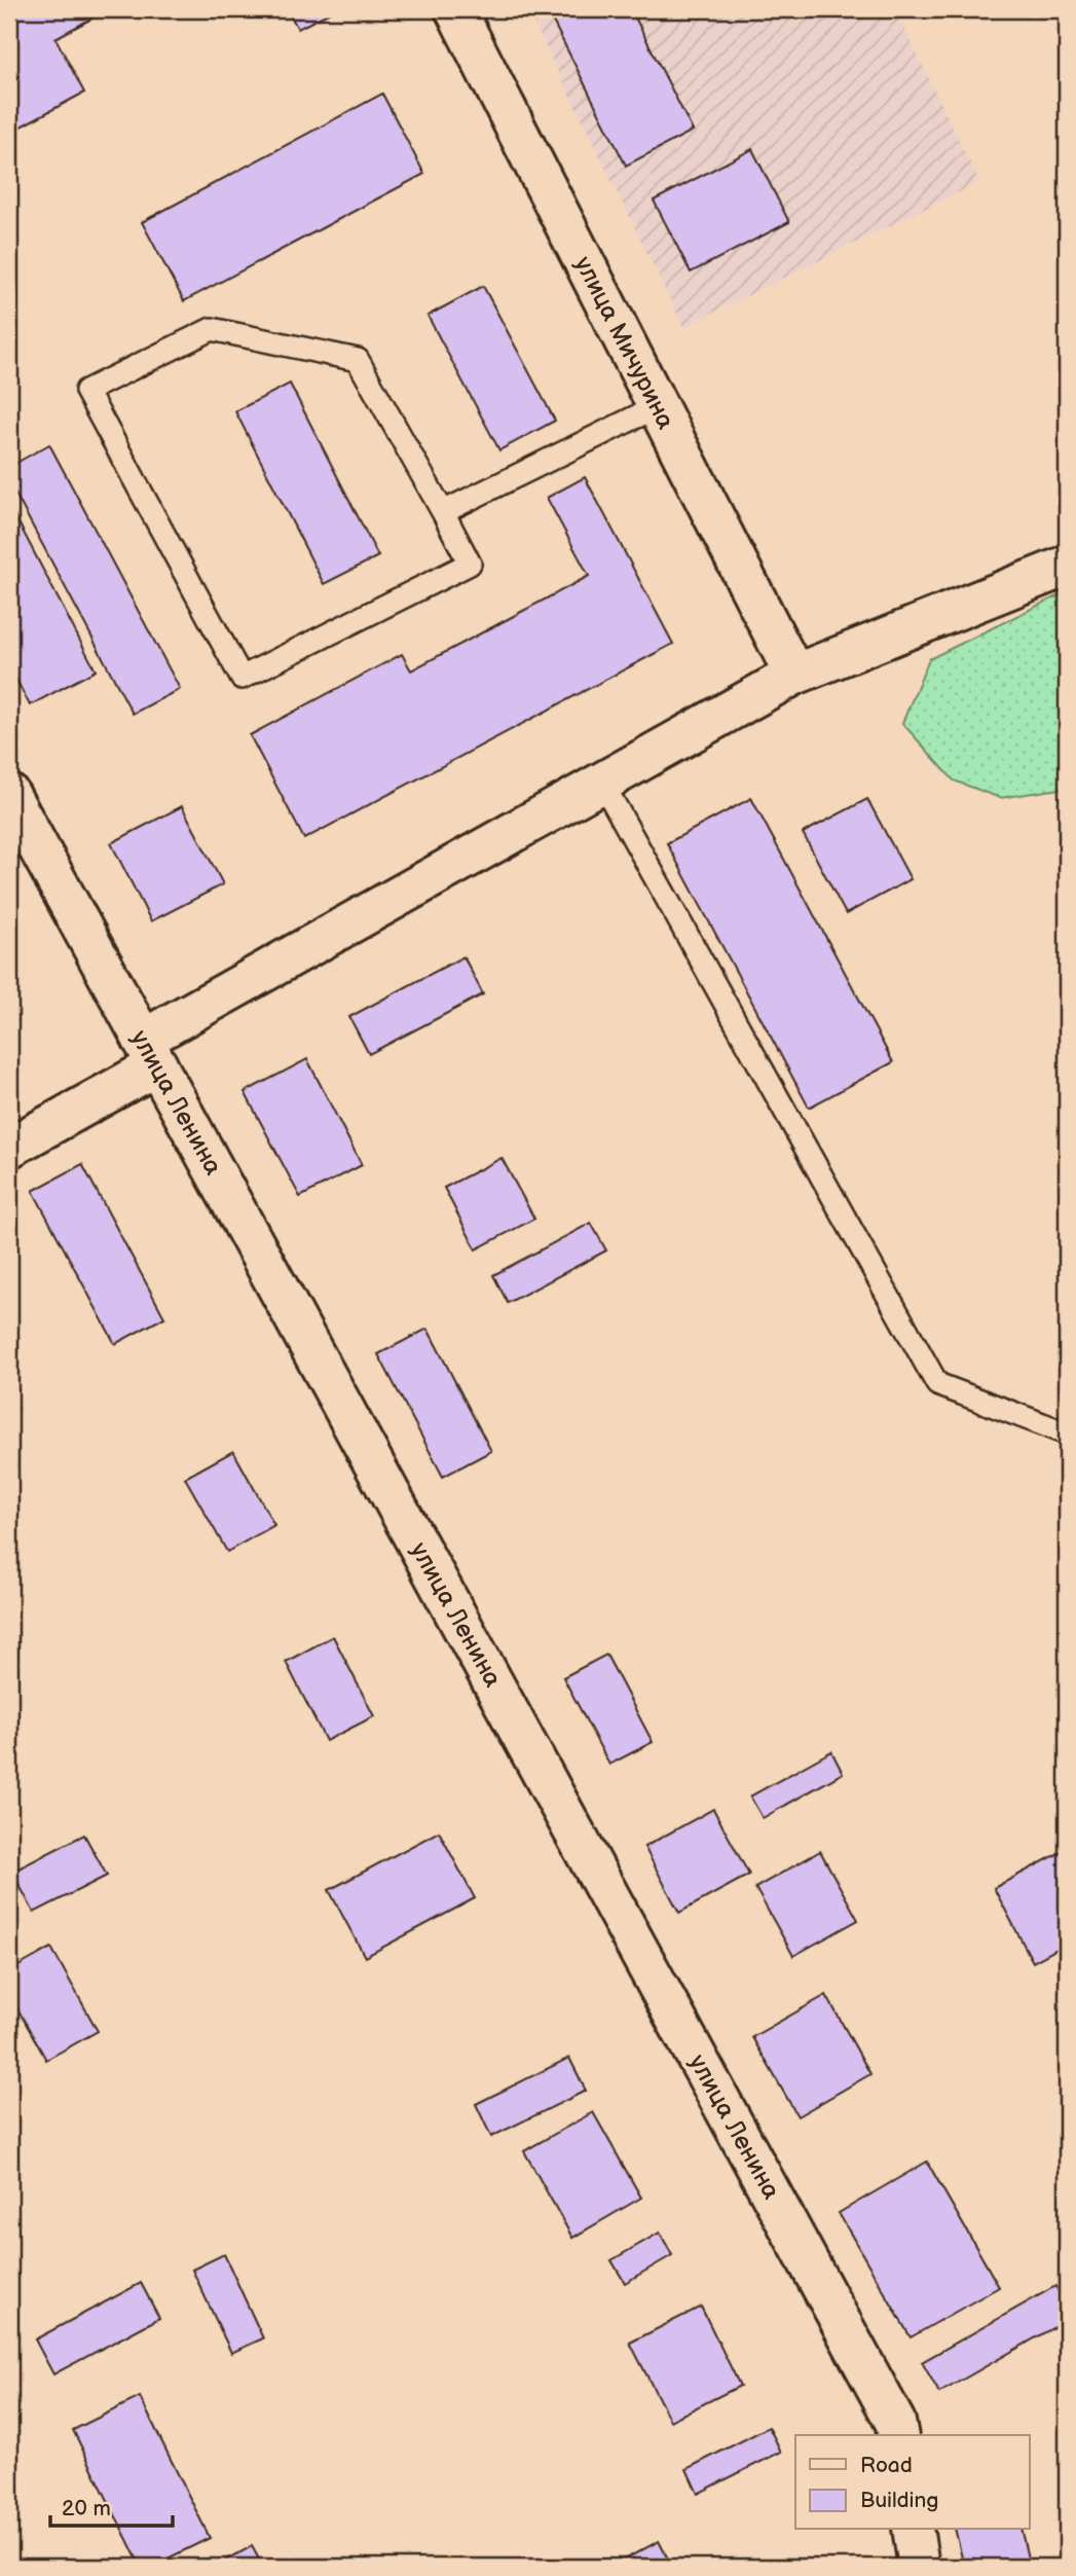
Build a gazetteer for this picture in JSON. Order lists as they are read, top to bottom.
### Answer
{
  "streets": {
    "street": ["улица Мичурина", "улица Ленина"]
  },
  "legend": ["Road", "Building"],
  "scale_bar": "20 m"
}
